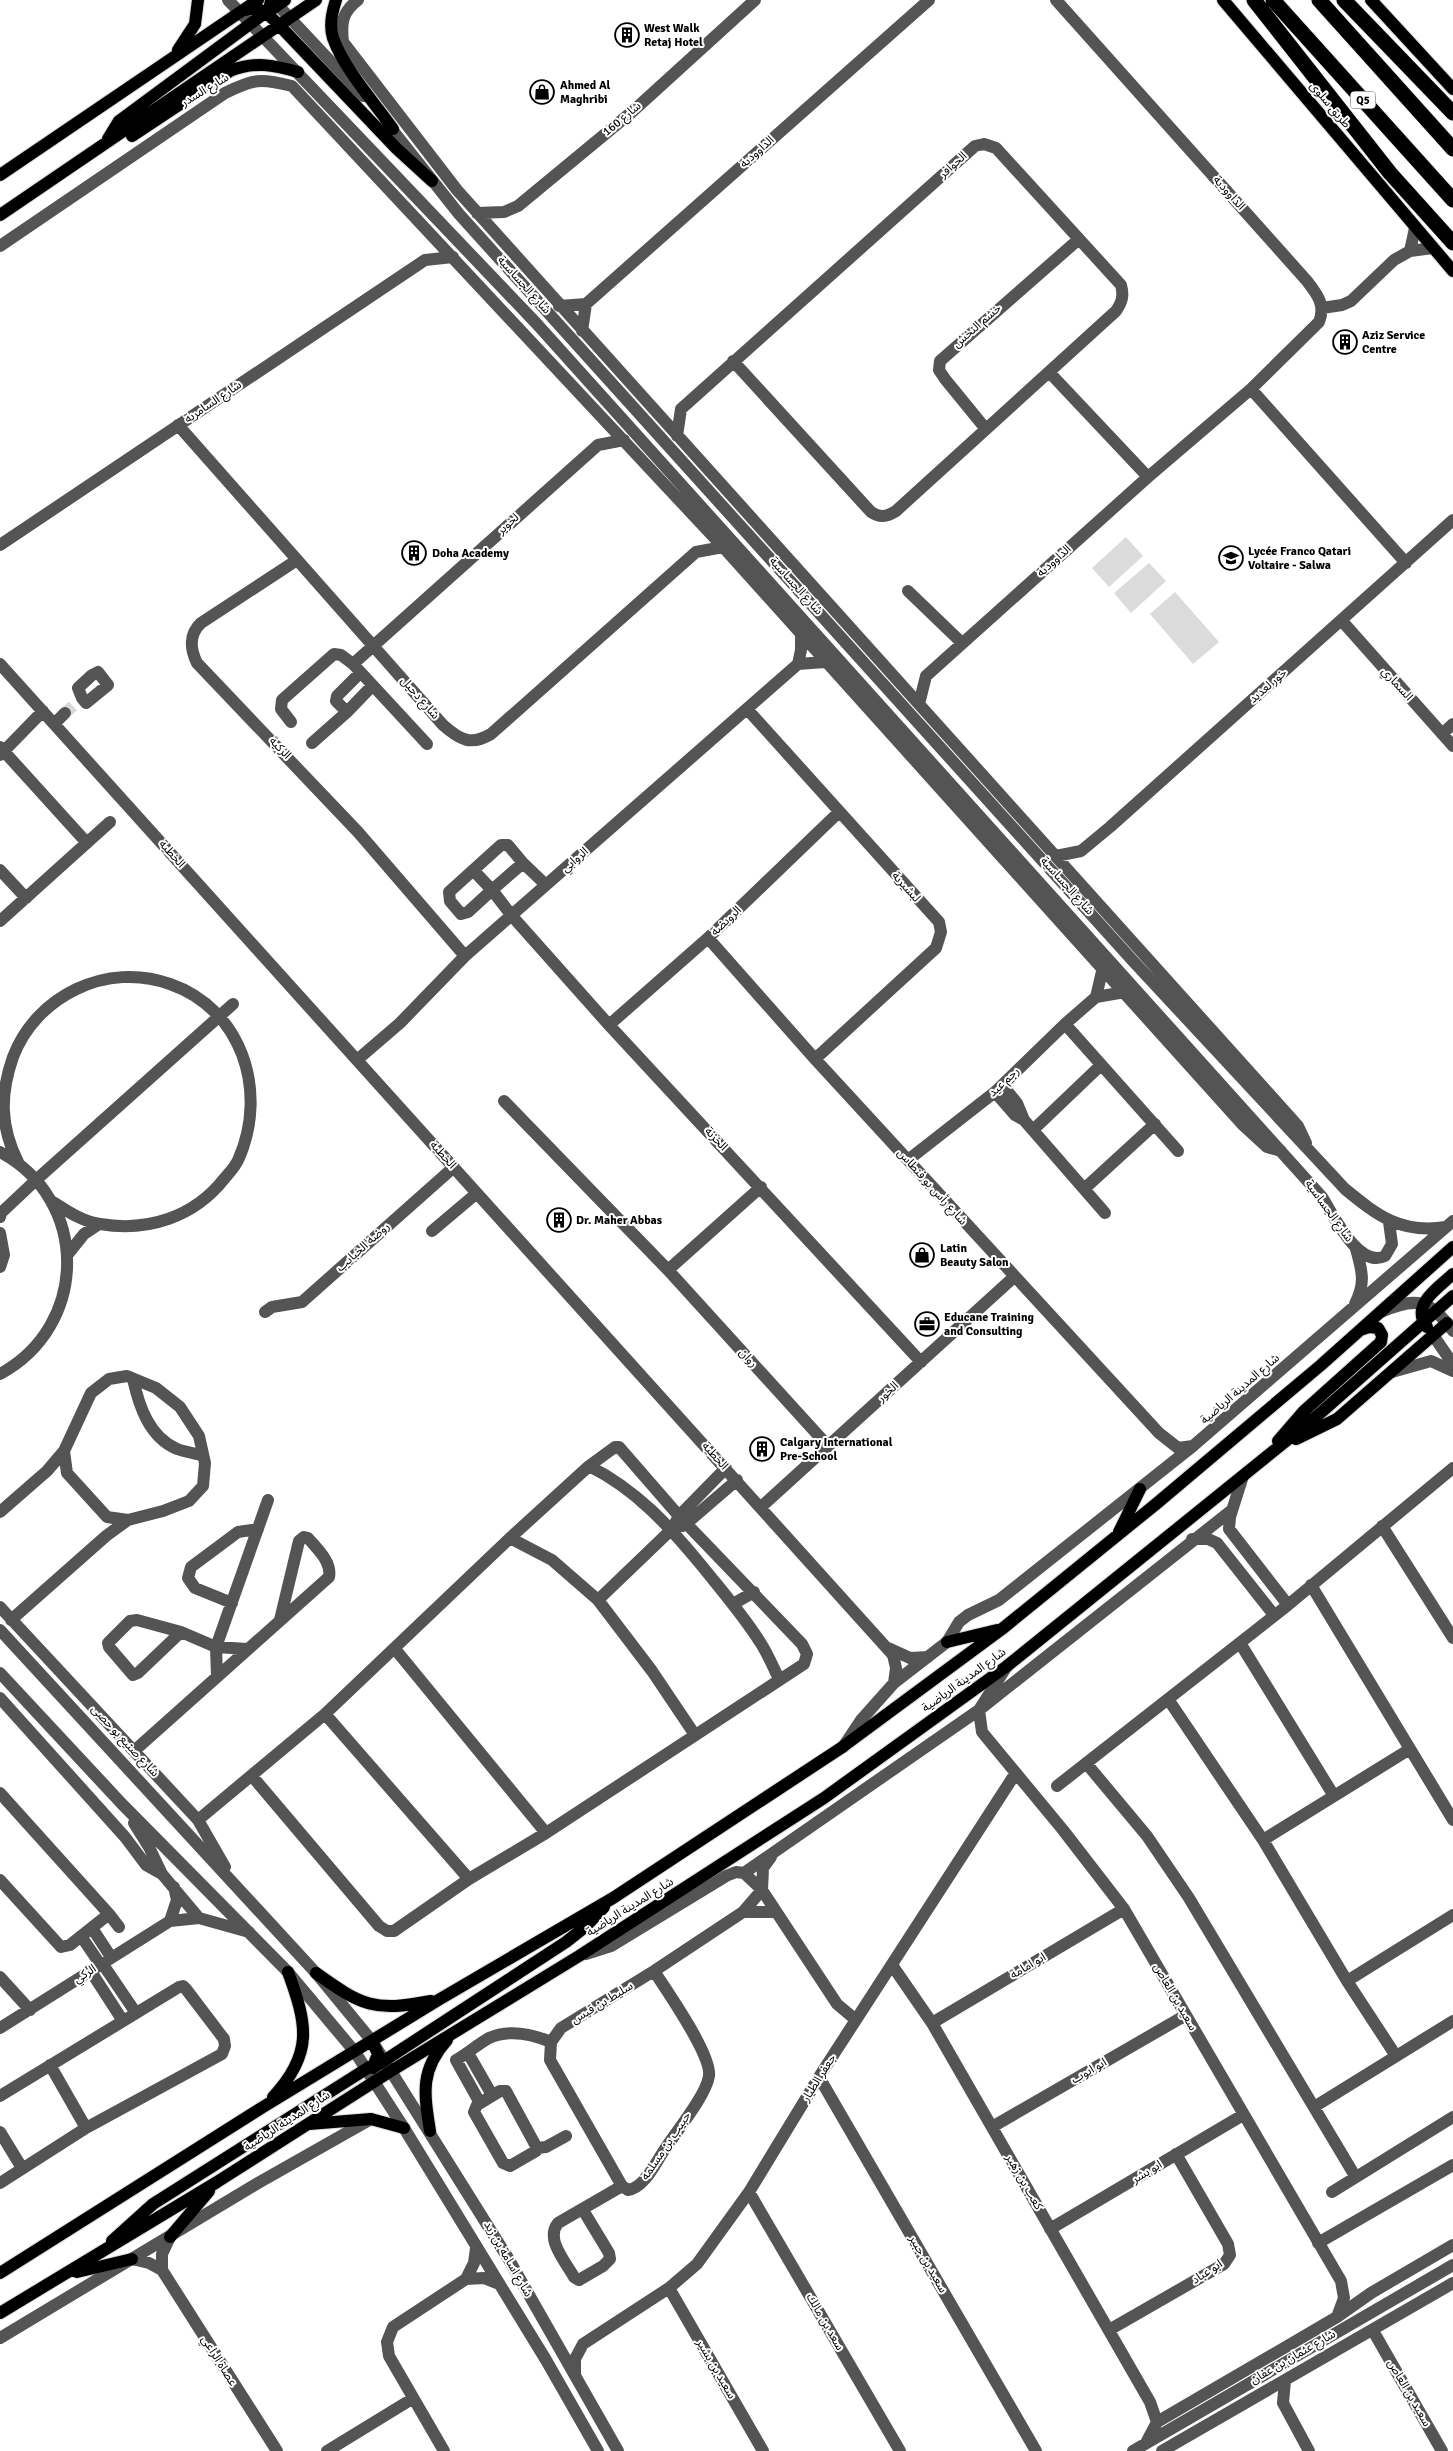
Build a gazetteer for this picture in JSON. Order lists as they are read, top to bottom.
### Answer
{
  "streets": {
    "highway": ["Q5"],
    "main road": ["شارع السدر", "طريق سلوى", "شارع المدينة الرياضية"],
    "street": [
      "شارع 160",
      "الداوودية",
      "الحوافر",
      "شارع الجساسية",
      "خشم النخش",
      "شارع السامرية",
      "لخوير",
      "السماري",
      "خور لعديد",
      "شارع دحيل",
      "الركية",
      "الخطية",
      "الروابي",
      "لبشيرية",
      "الرويضة",
      "رجم عيد",
      "الخزنة",
      "شارع رأس بو فنطاس",
      "روضة الخبايب",
      "روان",
      "الخور",
      "شارع صنيع بو حصى",
      "ابو امامة",
      "الركي",
      "سعيد بن العاص",
      "سليط بن قيس",
      "ابو ايوب",
      "جعفر الطيار",
      "حبيب بن مسلمة",
      "ابو بشر",
      "كعب بن زهير",
      "شارع اسامة بن زيد",
      "سعيد بن جبير",
      "ابو عباد",
      "سعد بن مالك",
      "شارع عثمان بن عفان",
      "عصاة الراعي",
      "سعيد بن بشير"
    ]
  },
  "crossings": [
    ["شارع السدر", "شارع الجساسية"],
    ["شارع 160", "شارع الجساسية"],
    ["الداوودية", "شارع الجساسية"],
    ["الحوافر", "خشم النخش"],
    ["شارع الجساسية", "شارع السامرية"],
    ["شارع الجساسية", "شارع دحيل"],
    ["شارع الجساسية", "شارع المدينة الرياضية"],
    ["شارع السامرية", "شارع دحيل"],
    ["لخوير", "شارع دحيل"],
    ["السماري", "خور لعديد"],
    ["شارع دحيل", "الركية"],
    ["الركية", "الروابي"],
    ["الخطية", "الروابي"],
    ["الخطية", "روضة الخبايب"],
    ["الخطية", "شارع المدينة الرياضية"],
    ["الخطية", "الخور"],
    ["الروابي", "لبشيرية"],
    ["الروابي", "الخزنة"],
    ["لبشيرية", "الرويضة"],
    ["لبشيرية", "شارع رأس بو فنطاس"],
    ["الرويضة", "الخزنة"],
    ["الرويضة", "شارع رأس بو فنطاس"],
    ["رجم عيد", "شارع رأس بو فنطاس"],
    ["الخزنة", "الخور"],
    ["شارع رأس بو فنطاس", "شارع المدينة الرياضية"],
    ["شارع رأس بو فنطاس", "الخور"],
    ["روان", "الخور"],
    ["شارع المدينة الرياضية", "شارع صنيع بو حصى"],
    ["شارع المدينة الرياضية", "شارع اسامة بن زيد"],
    ["شارع صنيع بو حصى", "شارع اسامة بن زيد"],
    ["ابو امامة", "سعيد بن العاص"],
    ["ابو امامة", "كعب بن زهير"],
    ["سعيد بن العاص", "ابو ايوب"],
    ["سعيد بن العاص", "جعفر الطيار"],
    ["سعيد بن العاص", "ابو بشر"],
    ["سعيد بن العاص", "شارع عثمان بن عفان"],
    ["سليط بن قيس", "حبيب بن مسلمة"],
    ["ابو ايوب", "كعب بن زهير"],
    ["جعفر الطيار", "كعب بن زهير"],
    ["جعفر الطيار", "سعيد بن جبير"],
    ["جعفر الطيار", "سعد بن مالك"],
    ["جعفر الطيار", "سعيد بن بشير"],
    ["ابو بشر", "كعب بن زهير"],
    ["ابو بشر", "ابو عباد"],
    ["كعب بن زهير", "ابو عباد"],
    ["كعب بن زهير", "شارع عثمان بن عفان"]
  ],
  "places": {
    "building": [
      "West Walk Retaj Hotel",
      "Aziz Service Centre",
      "Doha Academy",
      "Dr. Maher Abbas",
      "Calgary International Pre-School"
    ],
    "shop": ["Ahmed Al Maghribi", "Latin Beauty Salon"],
    "school or university": ["Lycée Franco Qatari Voltaire - Salwa"],
    "office": ["Educane Training and Consulting"]
  }
}
